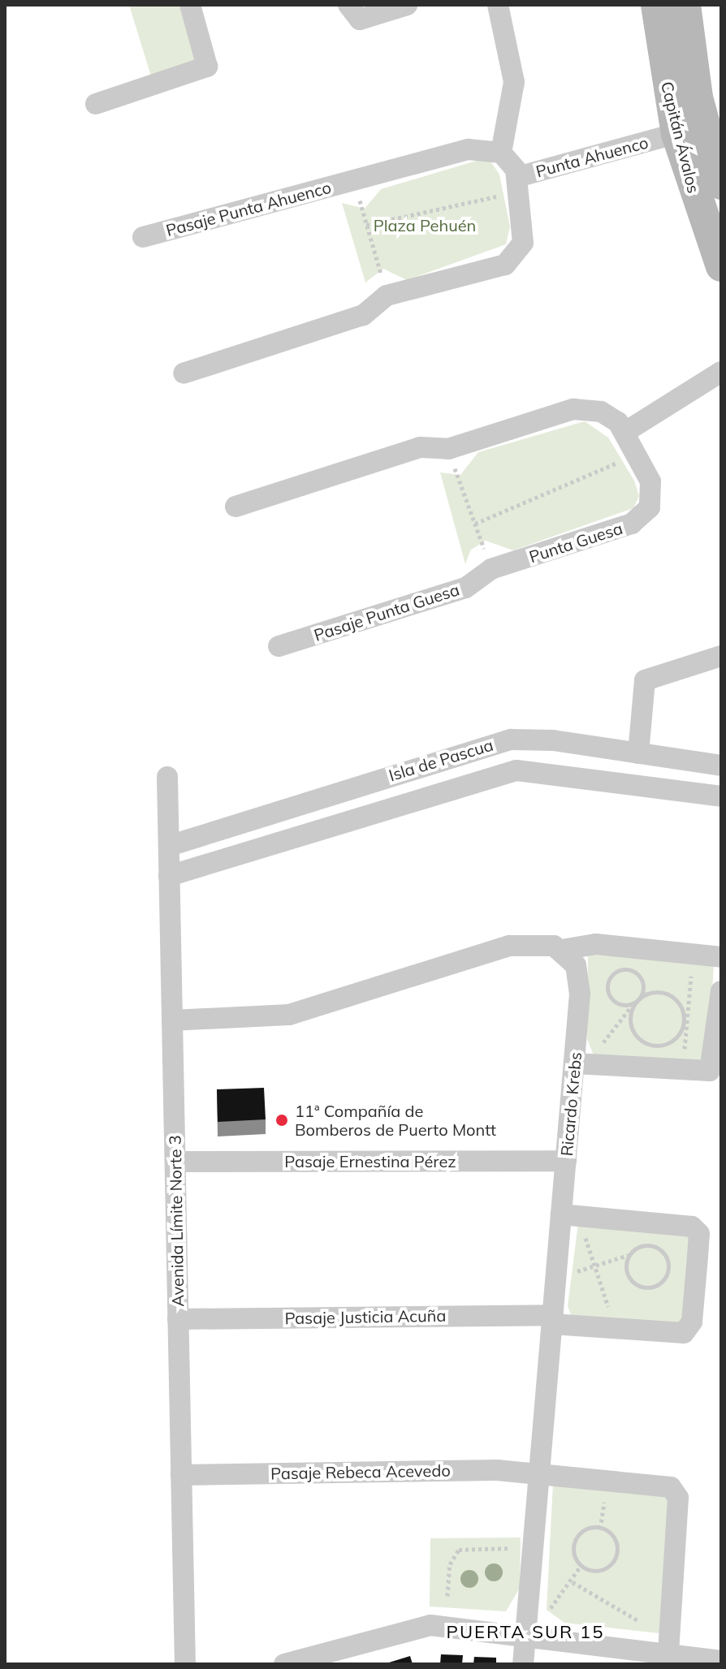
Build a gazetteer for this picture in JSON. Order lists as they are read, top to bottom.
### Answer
{
  "streets": {
    "street": [
      "Capitán Ávalos",
      "Punta Ahuenco",
      "Pasaje Punta Ahuenco",
      "Punta Guesa",
      "Pasaje Punta Guesa",
      "Isla de Pascua",
      "Ricardo Krebs",
      "Pasaje Ernestina Pérez",
      "Avenida Límite Norte 3",
      "Pasaje Justicia Acuña",
      "Pasaje Rebeca Acevedo"
    ]
  },
  "crossings": [
    ["Capitán Ávalos", "Punta Ahuenco"],
    ["Punta Guesa", "Pasaje Punta Guesa"],
    ["Isla de Pascua", "Avenida Límite Norte 3"],
    ["Ricardo Krebs", "Pasaje Ernestina Pérez"],
    ["Ricardo Krebs", "Pasaje Justicia Acuña"],
    ["Ricardo Krebs", "Pasaje Rebeca Acevedo"],
    ["Pasaje Ernestina Pérez", "Avenida Límite Norte 3"],
    ["Avenida Límite Norte 3", "Pasaje Justicia Acuña"],
    ["Avenida Límite Norte 3", "Pasaje Rebeca Acevedo"]
  ],
  "districts": ["PUERTA SUR 15"],
  "parks": ["Plaza Pehuén"],
  "places": ["11ª Compañía de Bomberos de Puerto Montt"]
}
